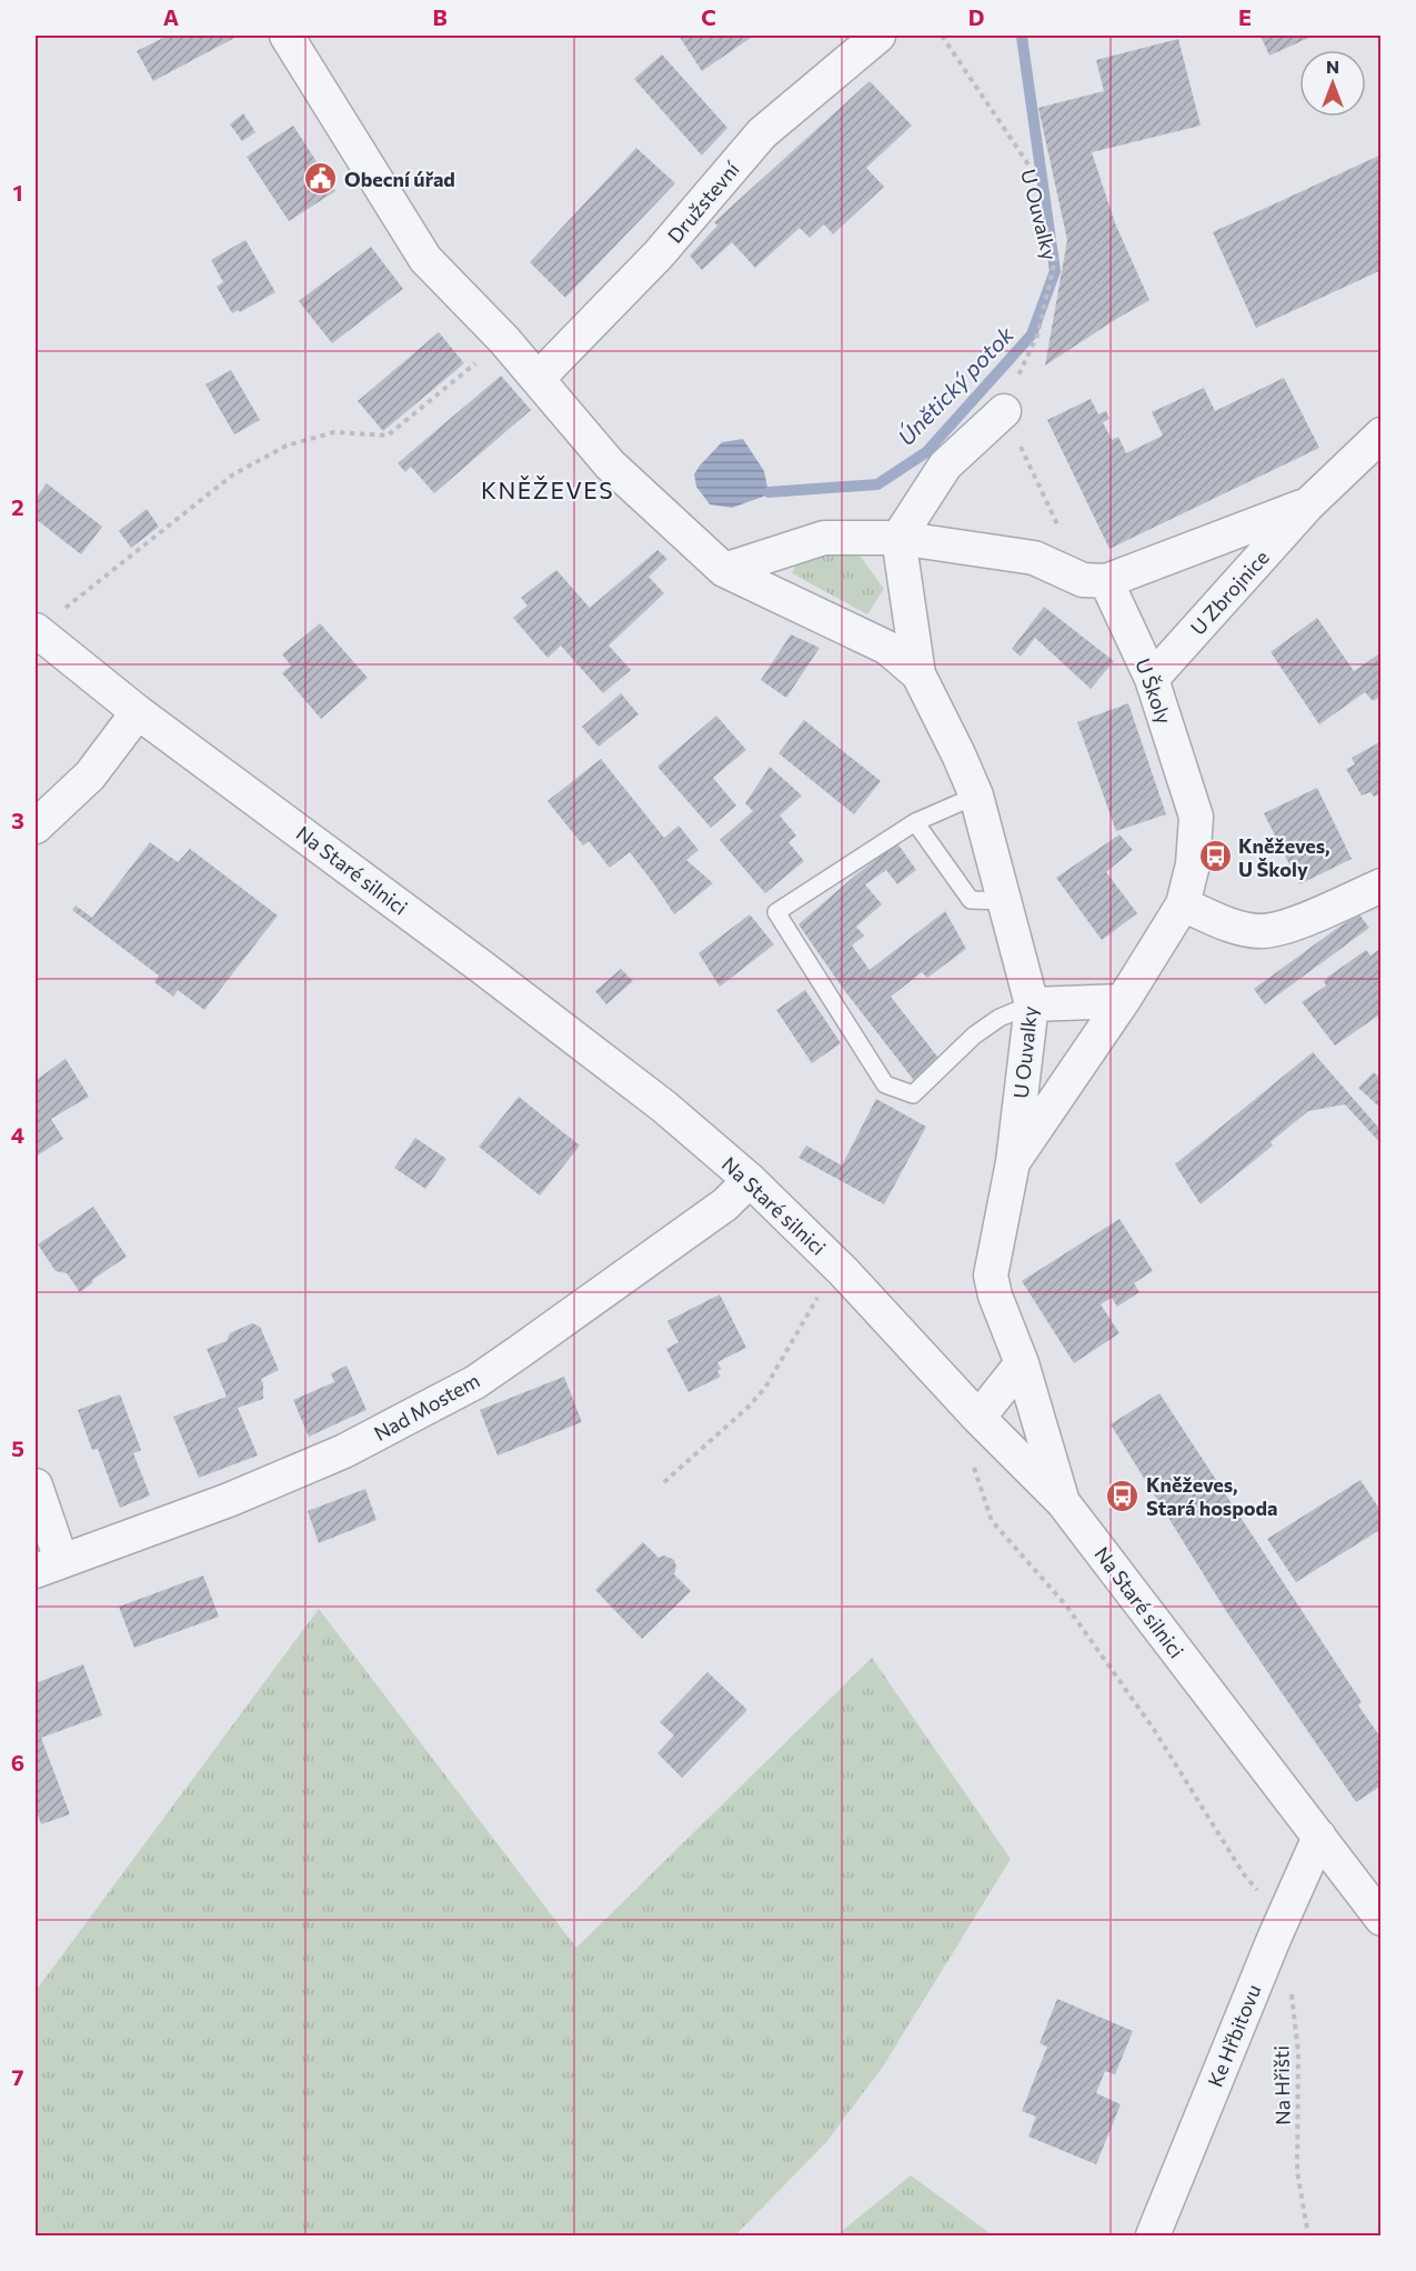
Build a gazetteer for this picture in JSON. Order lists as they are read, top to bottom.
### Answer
{
  "streets": {
    "street": [
      "Družstevní",
      "U Ouvalky",
      "U Zbrojnice",
      "U Školy",
      "Na Staré silnici",
      "Nad Mostem",
      "Ke Hřbitovu"
    ],
    "path": ["Na Hřišti"]
  },
  "crossings": [
    ["Družstevní", "U Ouvalky"],
    ["U Ouvalky", "U Školy"],
    ["U Ouvalky", "Na Staré silnici"],
    ["U Zbrojnice", "U Školy"],
    ["Na Staré silnici", "Nad Mostem"],
    ["Na Staré silnici", "Ke Hřbitovu"]
  ],
  "districts": ["KNĚŽEVES"],
  "water": ["Únětický potok"],
  "places": {
    "public building": ["Obecní úřad"],
    "bus stop": ["Kněževes, U Školy", "Kněževes, Stará hospoda"]
  },
  "north": "top",
  "grid": {
    "columns": [
      "A",
      "B",
      "C",
      "D",
      "E"
    ],
    "rows": [
      "1",
      "2",
      "3",
      "4",
      "5",
      "6",
      "7"
    ]
  }
}
